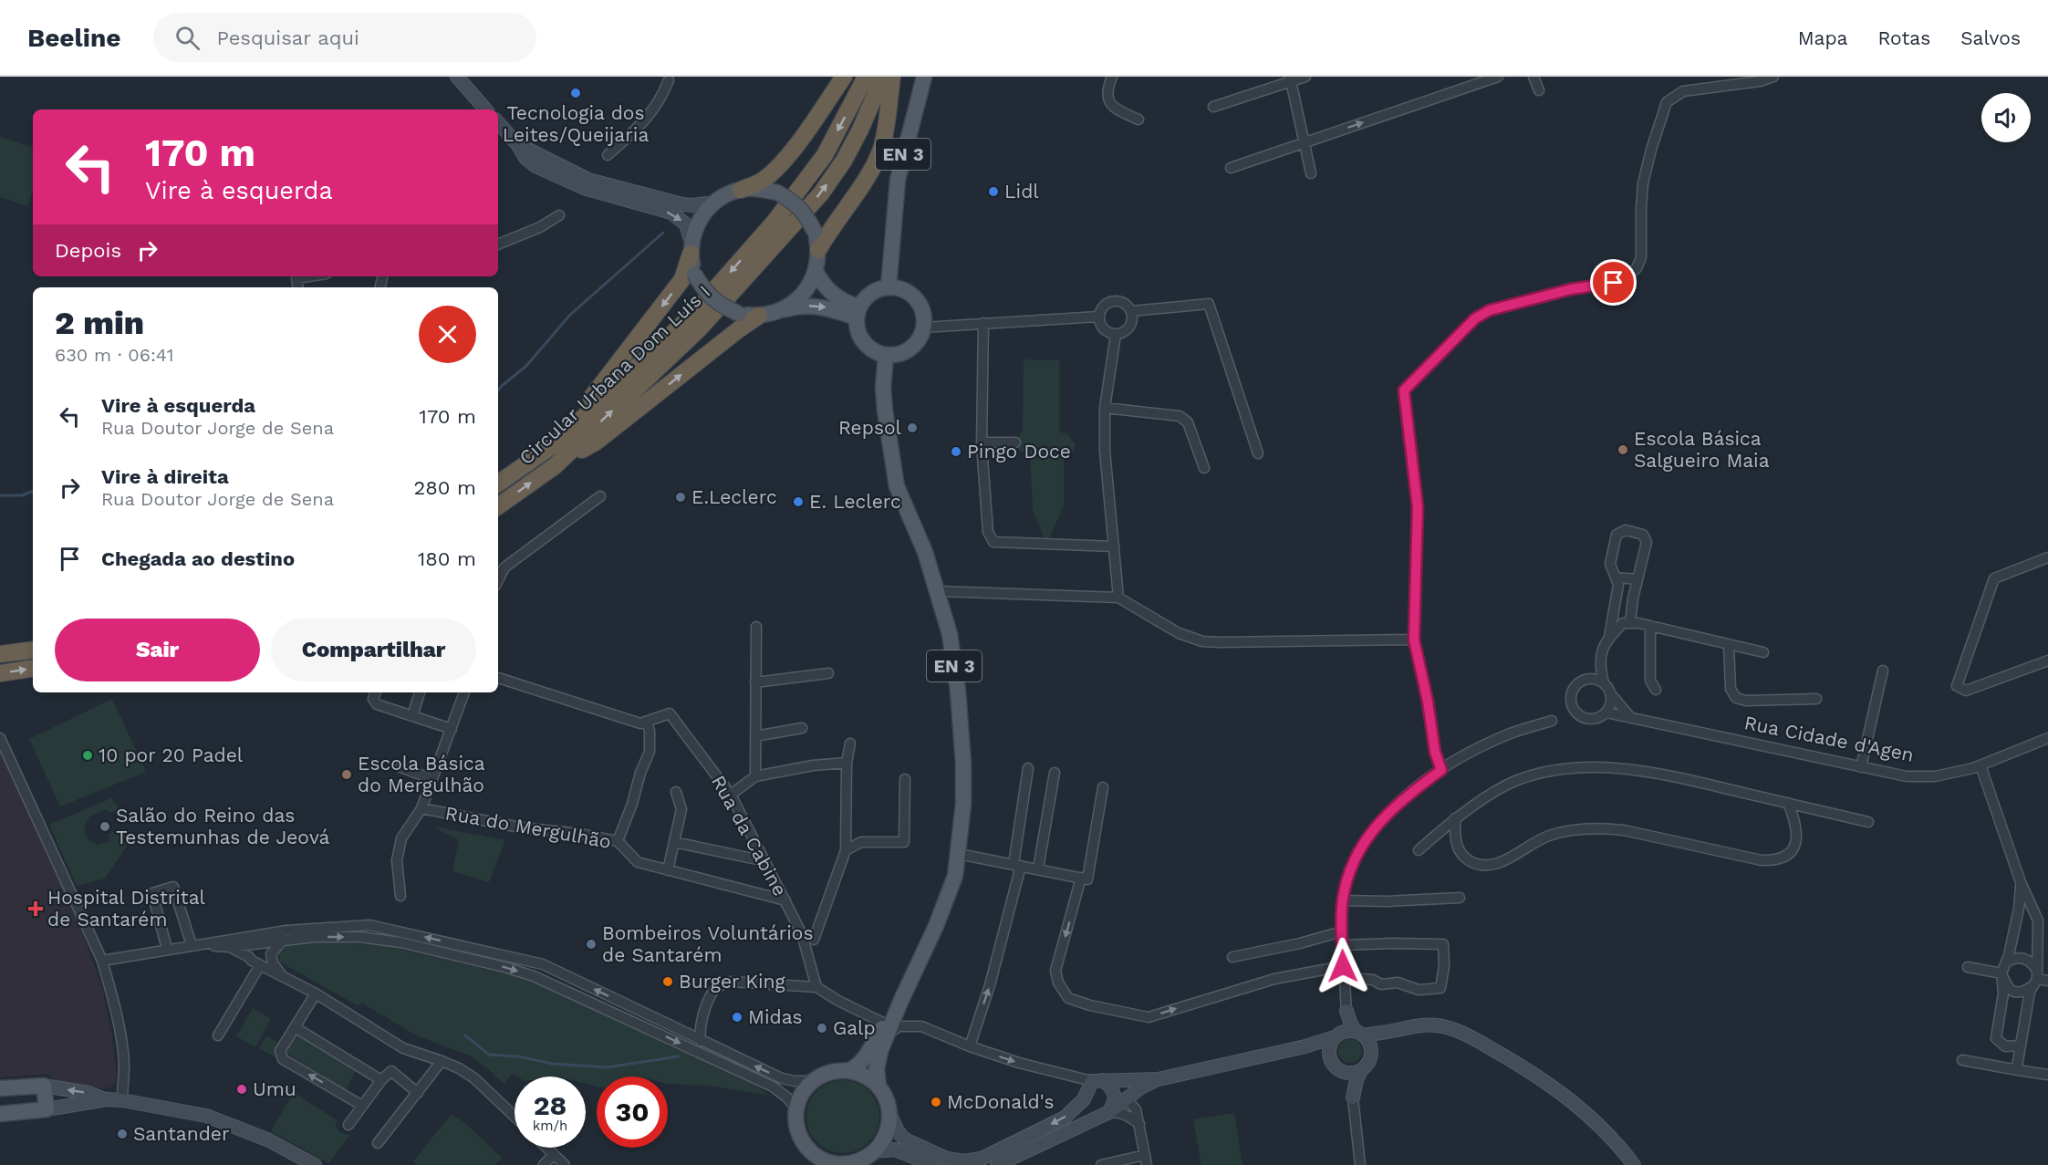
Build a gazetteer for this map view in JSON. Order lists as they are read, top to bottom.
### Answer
{
  "streets": {
    "highway": ["Circular Urbana Dom Luís I"],
    "main road": ["EN 3"],
    "street": ["Rua Cidade d'Agen", "Rua do Mergulhão", "Rua da Cabine"]
  },
  "crossings": [
    ["Rua do Mergulhão", "Rua da Cabine"]
  ],
  "places": {
    "other": [
      "Tecnologia dos Leites/Queijaria",
      "Lidl",
      "Repsol",
      "Escola Básica Salgueiro Maia",
      "Pingo Doce",
      "E.Leclerc",
      "E. Leclerc",
      "10 por 20 Padel",
      "Escola Básica do Mergulhão",
      "Salão do Reino das Testemunhas de Jeová",
      "Bombeiros Voluntários de Santarém",
      "Burger King",
      "Midas",
      "Galp",
      "Umu",
      "McDonald's",
      "Santander"
    ],
    "health": ["Hospital Distrital de Santarém"]
  },
  "page": {
    "header": "Beeline",
    "search": "Pesquisar aqui",
    "nav": ["Mapa", "Rotas", "Salvos"],
    "turn": ["170 m", "Vire à esquerda"],
    "then": "Depois",
    "heading": ["2 min", "630 m · 06:41"],
    "list": [
      {
        "name": "Vire à esquerda",
        "note": "Rua Doutor Jorge de Sena",
        "value": "170 m"
      },
      {
        "name": "Vire à direita",
        "note": "Rua Doutor Jorge de Sena",
        "value": "280 m"
      },
      {
        "name": "Chegada ao destino",
        "value": "180 m"
      }
    ],
    "buttons": ["Sair", "Compartilhar"],
    "speed": "28 km/h",
    "limit": "30"
  }
}
